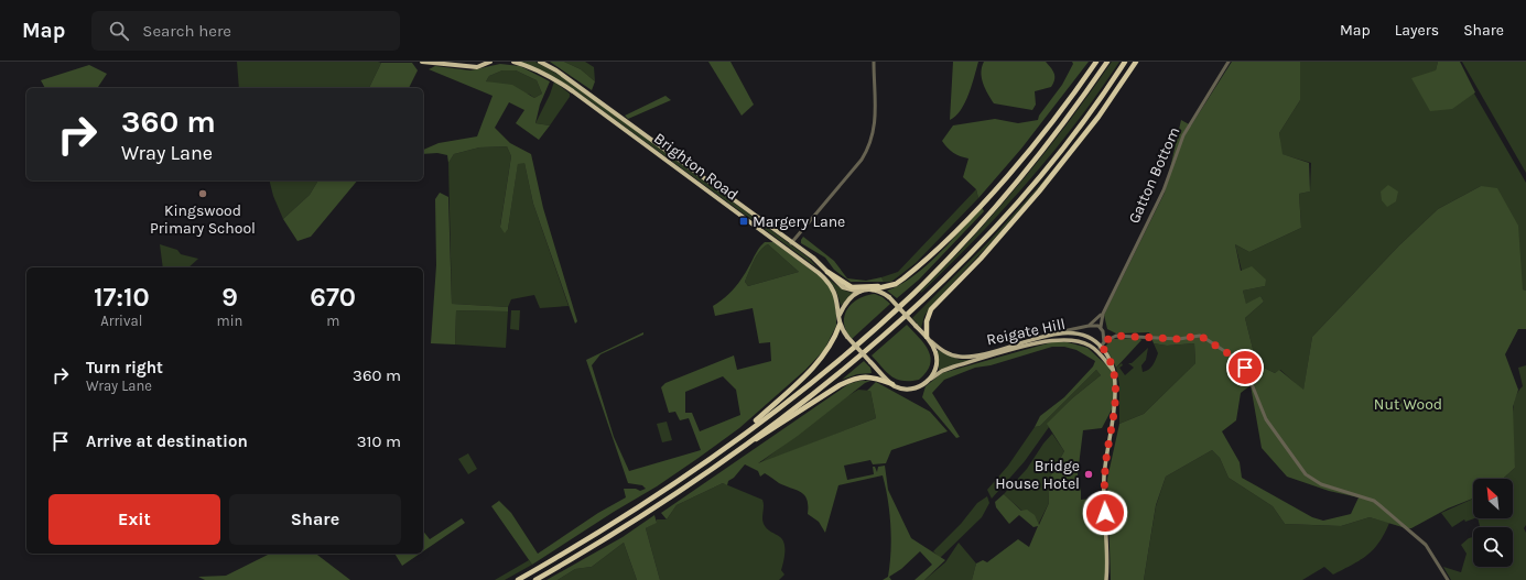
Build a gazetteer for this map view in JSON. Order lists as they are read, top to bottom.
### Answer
{
  "streets": {
    "highway": ["Brighton Road"],
    "main road": ["Reigate Hill"],
    "street": ["Gatton Bottom"]
  },
  "crossings": [
    ["Gatton Bottom", "Reigate Hill"]
  ],
  "parks": ["Nut Wood"],
  "places": {
    "other": ["Kingswood Primary School", "Bridge House Hotel"],
    "transit": ["Margery Lane"]
  },
  "north": "top left",
  "page": {
    "header": "Map",
    "search": "Search here",
    "nav": ["Map", "Layers", "Share"],
    "turn": ["360 m", "Wray Lane"],
    "eta": [
      "17:10",
      "Arrival",
      "9",
      "min",
      "670",
      "m"
    ],
    "list": [
      {
        "name": "Turn right",
        "note": "Wray Lane",
        "value": "360 m"
      },
      {
        "name": "Arrive at destination",
        "value": "310 m"
      }
    ],
    "buttons": ["Exit", "Share"]
  }
}
